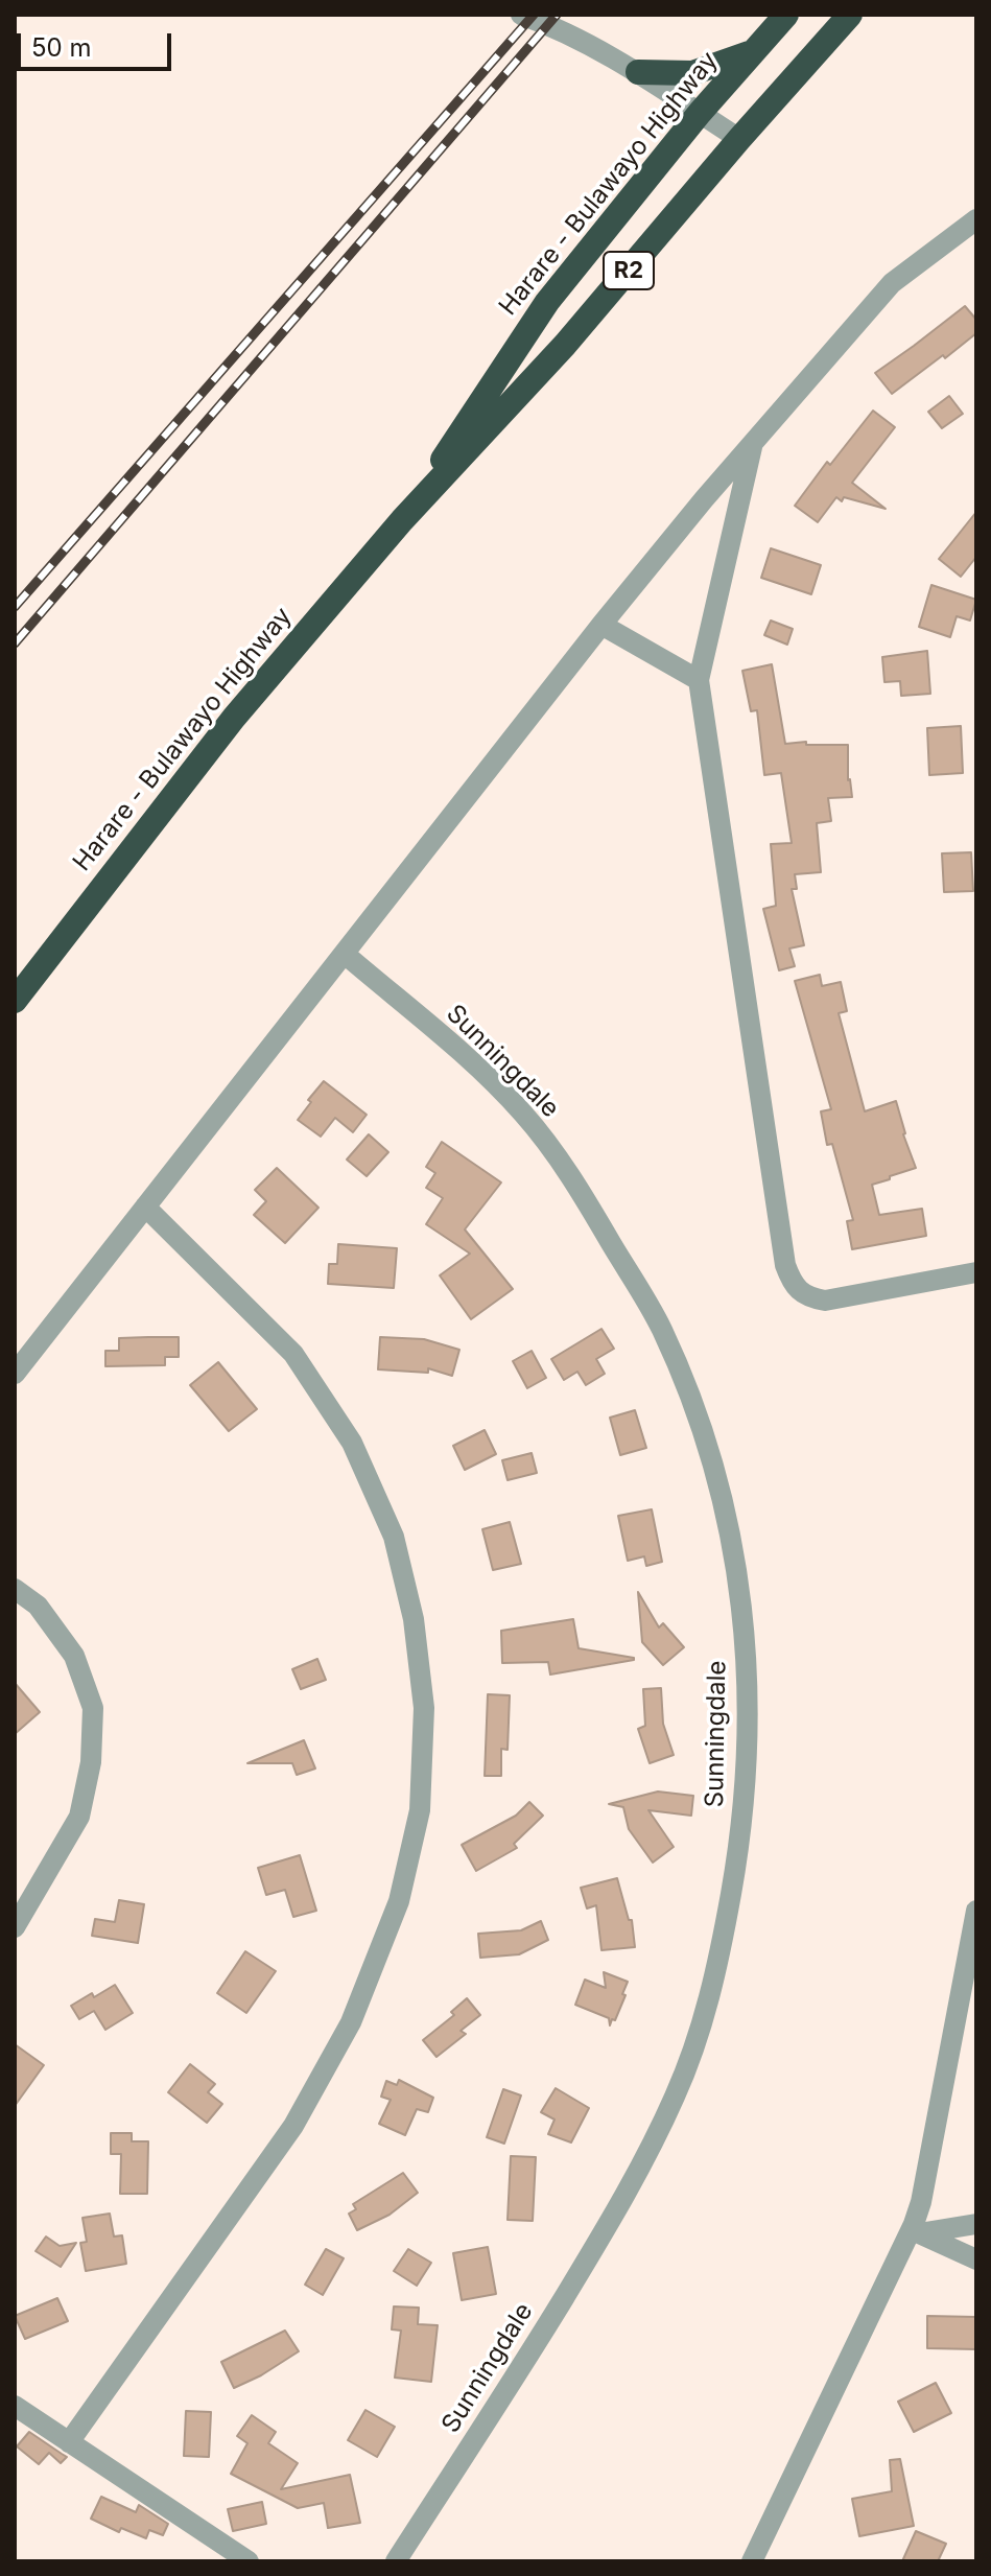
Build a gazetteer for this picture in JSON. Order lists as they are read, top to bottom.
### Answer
{
  "streets": {
    "highway": ["Harare - Bulawayo Highway", "R2"],
    "street": ["Sunningdale"]
  },
  "scale_bar": "50 m"
}
